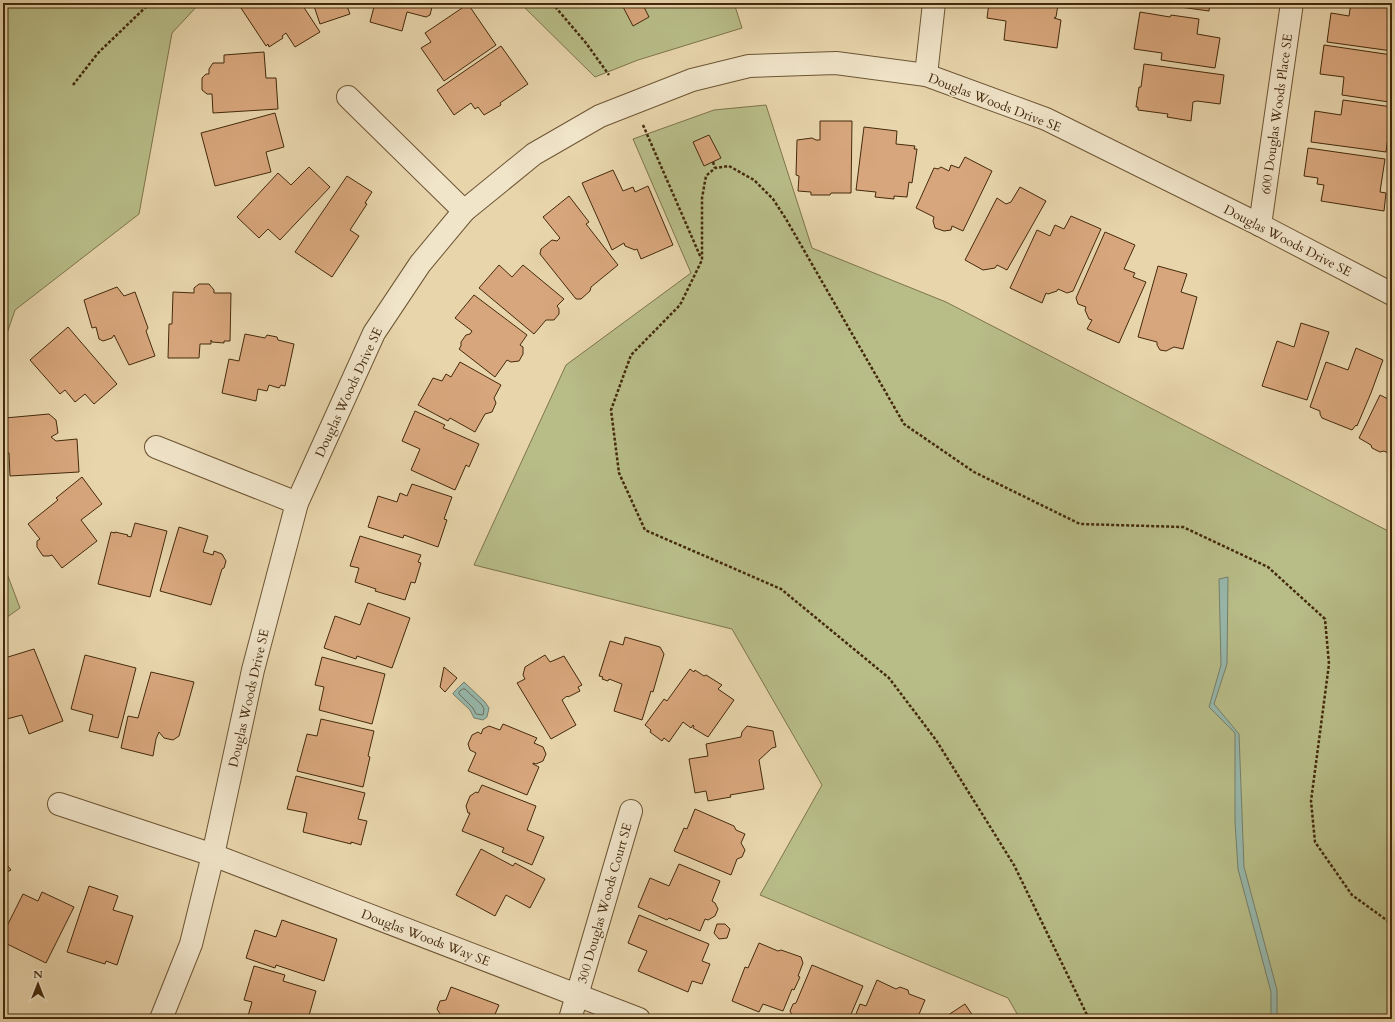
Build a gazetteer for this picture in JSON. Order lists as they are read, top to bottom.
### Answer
{
  "streets": {
    "street": [
      "Douglas Woods Drive SE",
      "600 Douglas Woods Place SE",
      "300 Douglas Woods Court SE",
      "Douglas Woods Way SE"
    ]
  },
  "crossings": [
    ["Douglas Woods Drive SE", "600 Douglas Woods Place SE"],
    ["Douglas Woods Drive SE", "Douglas Woods Way SE"],
    ["300 Douglas Woods Court SE", "Douglas Woods Way SE"]
  ],
  "north": "top"
}
